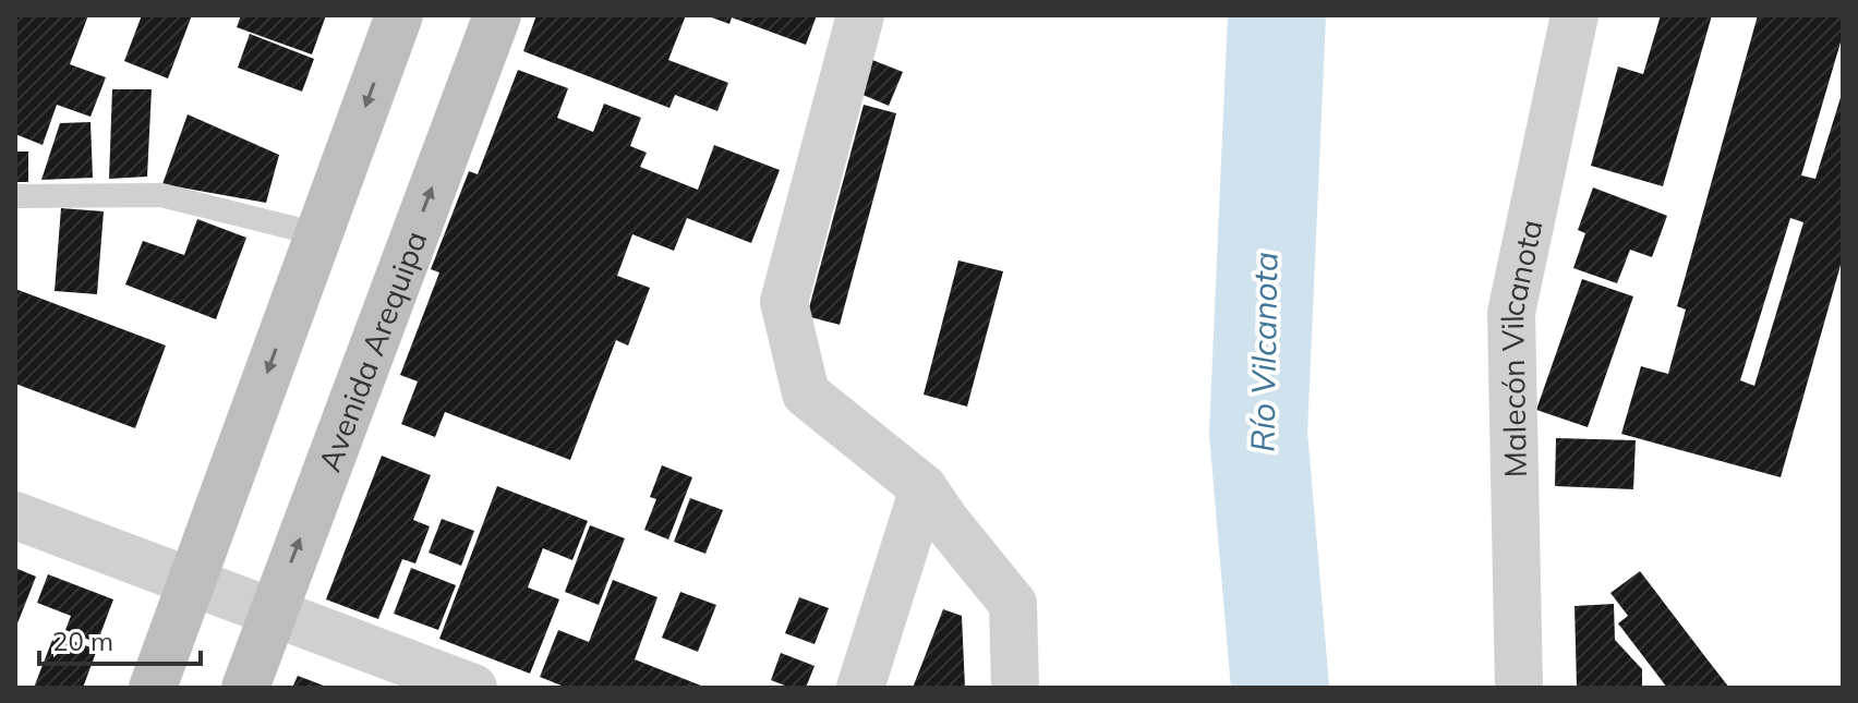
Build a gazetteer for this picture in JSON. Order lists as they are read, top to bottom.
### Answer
{
  "streets": {
    "street": ["Malecón Vilcanota", "Avenida Arequipa"]
  },
  "water": ["Río Vilcanota"],
  "scale_bar": "20 m"
}
